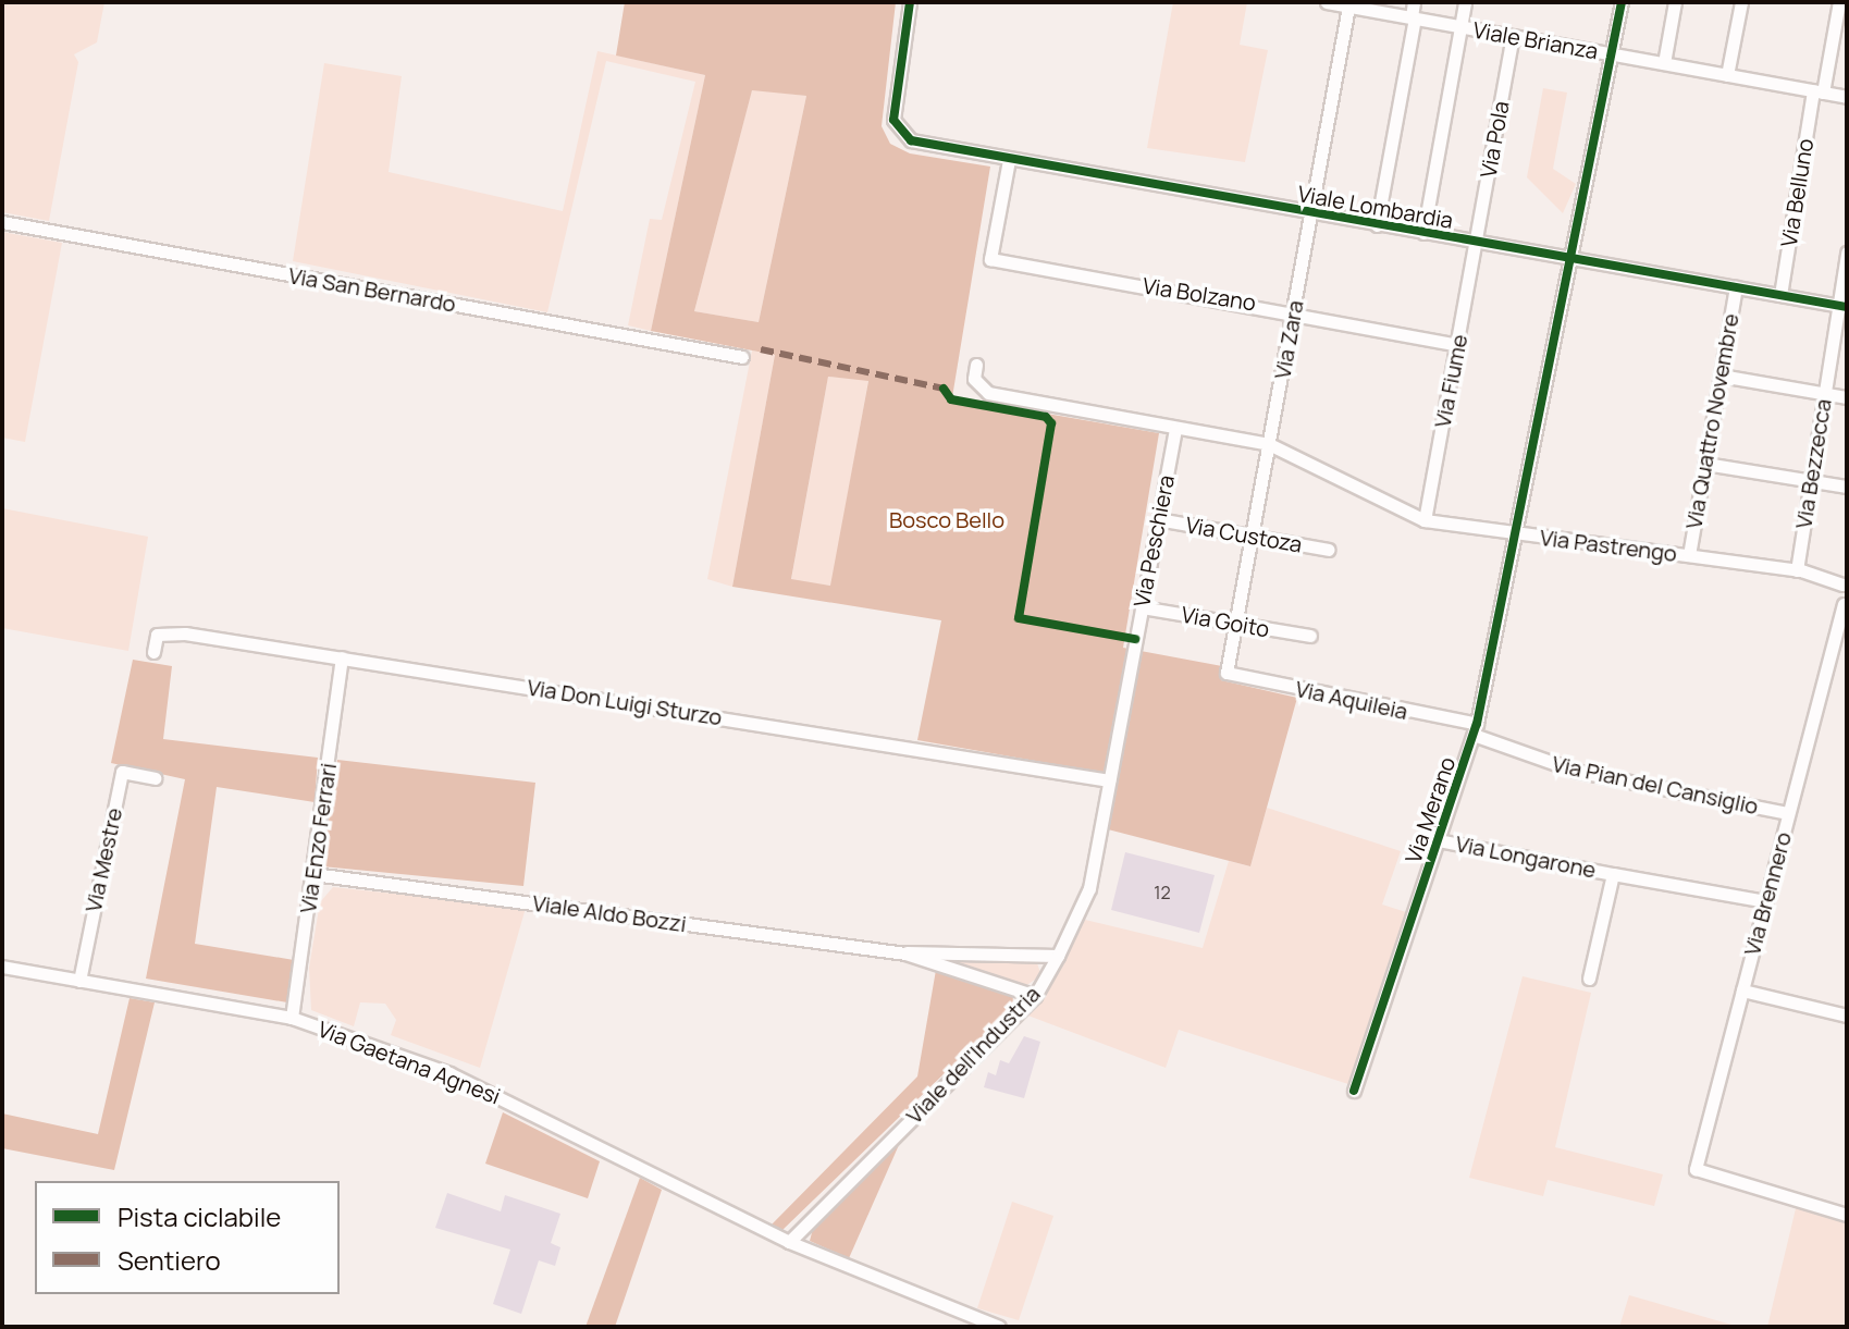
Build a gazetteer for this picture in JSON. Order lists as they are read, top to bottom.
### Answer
{
  "streets": {
    "street": [
      "Viale Brianza",
      "Via Pola",
      "Via Belluno",
      "Viale Lombardia",
      "Via San Bernardo",
      "Via Bolzano",
      "Via Zara",
      "Via Fiume",
      "Via Quattro Novembre",
      "Via Bezzecca",
      "Via Custoza",
      "Via Peschiera",
      "Via Pastrengo",
      "Via Goito",
      "Via Aquileia",
      "Via Don Luigi Sturzo",
      "Via Pian del Cansiglio",
      "Via Merano",
      "Via Enzo Ferrari",
      "Via Longarone",
      "Via Mestre",
      "Via Brennero",
      "Viale Aldo Bozzi",
      "Viale dell'Industria",
      "Via Gaetana Agnesi"
    ]
  },
  "crossings": [
    ["Viale Brianza", "Via Pola"],
    ["Viale Brianza", "Via Belluno"],
    ["Viale Brianza", "Via Zara"],
    ["Viale Brianza", "Via Merano"],
    ["Via Pola", "Viale Lombardia"],
    ["Via Pola", "Via Fiume"],
    ["Via Belluno", "Viale Lombardia"],
    ["Viale Lombardia", "Via Bolzano"],
    ["Viale Lombardia", "Via Zara"],
    ["Viale Lombardia", "Via Fiume"],
    ["Viale Lombardia", "Via Quattro Novembre"],
    ["Viale Lombardia", "Via Bezzecca"],
    ["Viale Lombardia", "Via Merano"],
    ["Via Bolzano", "Via Zara"],
    ["Via Bolzano", "Via Fiume"],
    ["Via Zara", "Via Custoza"],
    ["Via Zara", "Via Pastrengo"],
    ["Via Zara", "Via Goito"],
    ["Via Zara", "Via Aquileia"],
    ["Via Fiume", "Via Pastrengo"],
    ["Via Quattro Novembre", "Via Pastrengo"],
    ["Via Bezzecca", "Via Pastrengo"],
    ["Via Custoza", "Via Peschiera"],
    ["Via Peschiera", "Via Pastrengo"],
    ["Via Peschiera", "Via Goito"],
    ["Via Peschiera", "Via Don Luigi Sturzo"],
    ["Via Peschiera", "Viale dell'Industria"],
    ["Via Pastrengo", "Via Merano"],
    ["Via Pastrengo", "Via Brennero"],
    ["Via Aquileia", "Via Pian del Cansiglio"],
    ["Via Aquileia", "Via Merano"],
    ["Via Don Luigi Sturzo", "Via Enzo Ferrari"],
    ["Via Don Luigi Sturzo", "Viale dell'Industria"],
    ["Via Pian del Cansiglio", "Via Merano"],
    ["Via Pian del Cansiglio", "Via Brennero"],
    ["Via Merano", "Via Longarone"],
    ["Via Enzo Ferrari", "Viale Aldo Bozzi"],
    ["Via Enzo Ferrari", "Via Gaetana Agnesi"],
    ["Via Longarone", "Via Brennero"],
    ["Via Mestre", "Via Gaetana Agnesi"],
    ["Viale Aldo Bozzi", "Viale dell'Industria"],
    ["Viale dell'Industria", "Via Gaetana Agnesi"]
  ],
  "parks": ["Bosco Bello"],
  "house_numbers": ["12"],
  "legend": ["Pista ciclabile", "Sentiero"]
}
